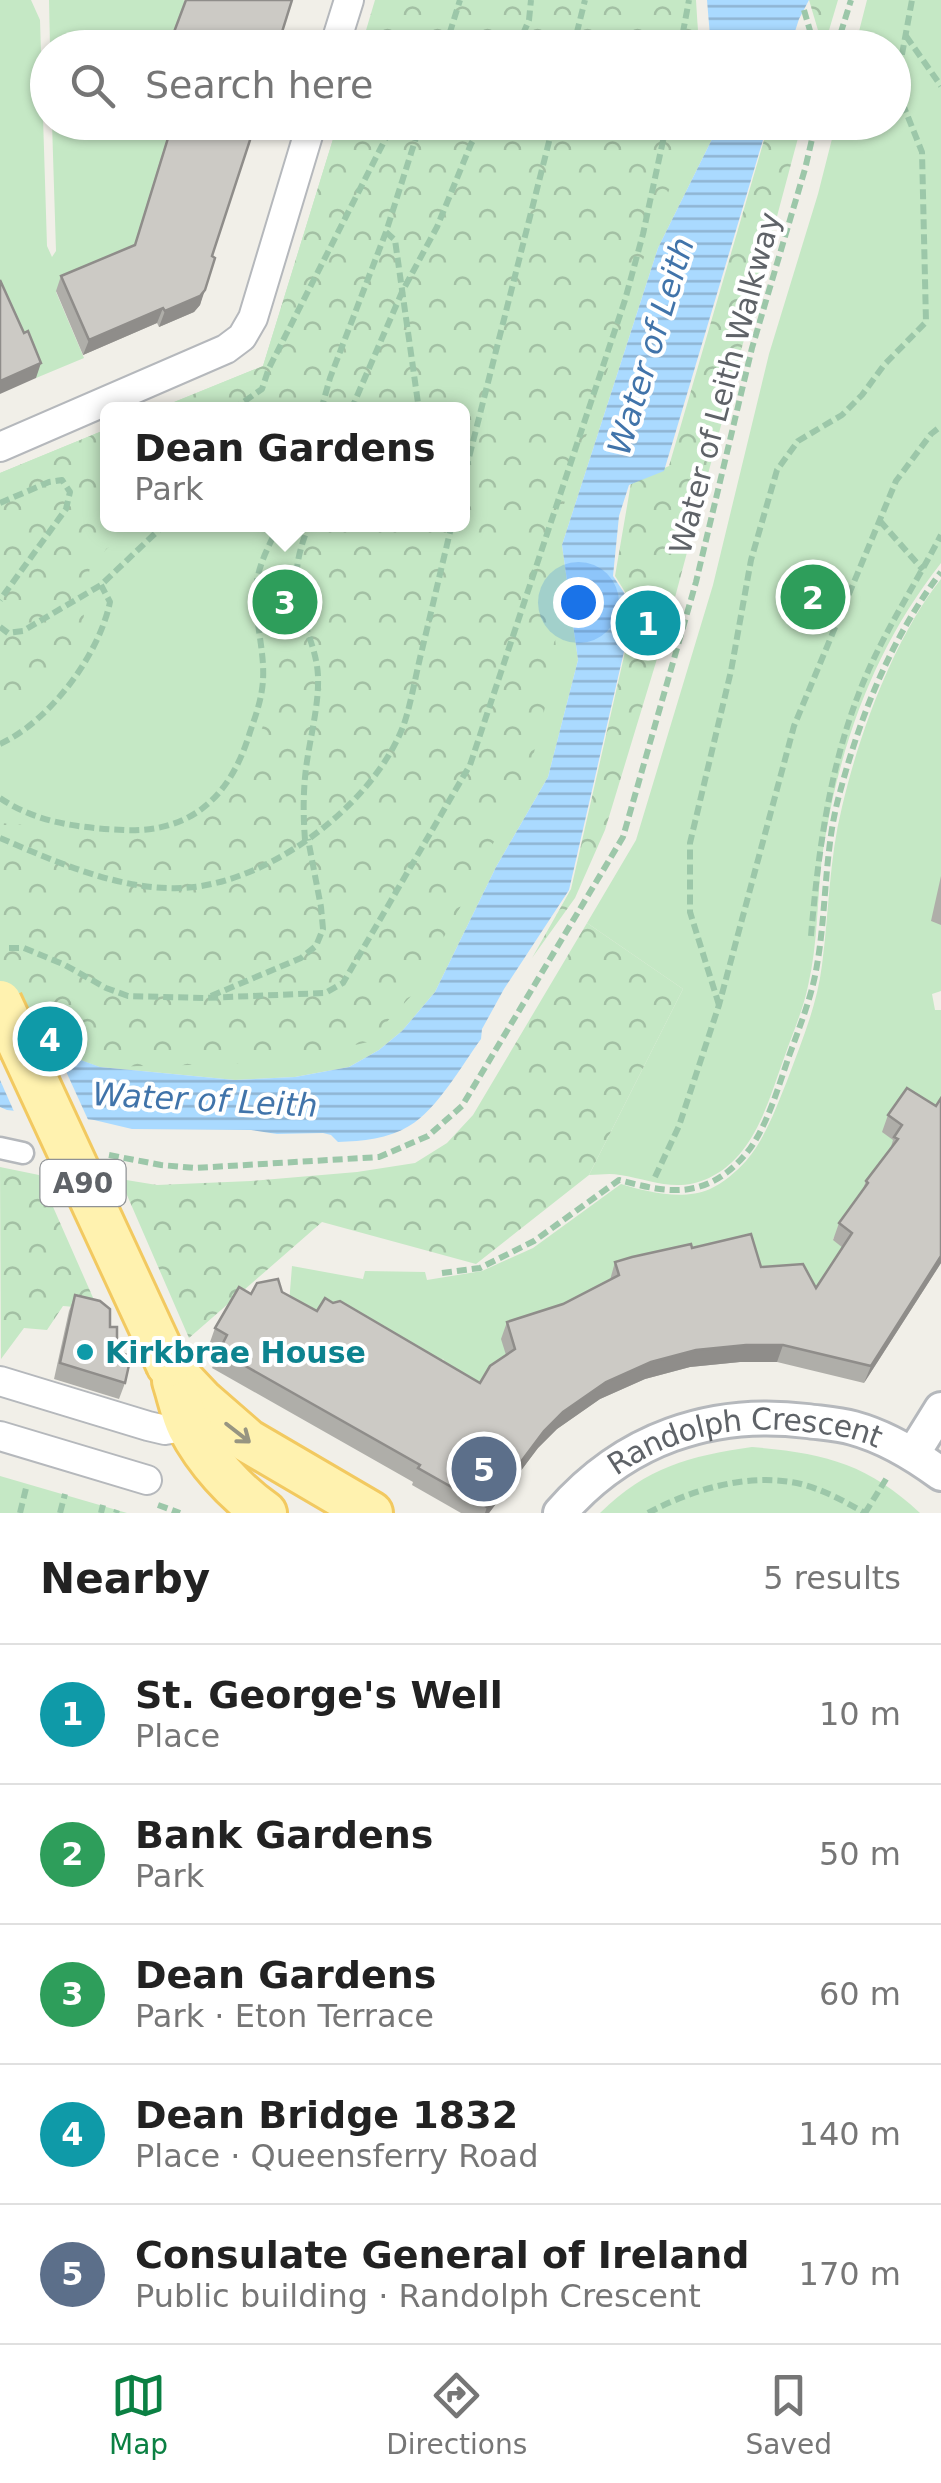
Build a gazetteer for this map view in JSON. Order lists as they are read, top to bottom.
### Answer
{
  "streets": {
    "main road": ["A90"],
    "street": ["Randolph Crescent"],
    "path": ["Water of Leith Walkway"]
  },
  "water": ["Water of Leith"],
  "places": ["Kirkbrae House"],
  "page": {
    "search": "Search here",
    "popup": ["Dean Gardens", "Park"],
    "pins": [
      "2",
      "3",
      "1",
      "4",
      "5"
    ],
    "heading": ["Nearby", "5 results"],
    "list": [
      {
        "mark": "1",
        "name": "St. George's Well",
        "note": "Place",
        "value": "10 m"
      },
      {
        "mark": "2",
        "name": "Bank Gardens",
        "note": "Park",
        "value": "50 m"
      },
      {
        "mark": "3",
        "name": "Dean Gardens",
        "note": "Park · Eton Terrace",
        "value": "60 m"
      },
      {
        "mark": "4",
        "name": "Dean Bridge 1832",
        "note": "Place · Queensferry Road",
        "value": "140 m"
      },
      {
        "mark": "5",
        "name": "Consulate General of Ireland",
        "note": "Public building · Randolph Crescent",
        "value": "170 m"
      }
    ],
    "nav": ["Map", "Directions", "Saved"]
  }
}
